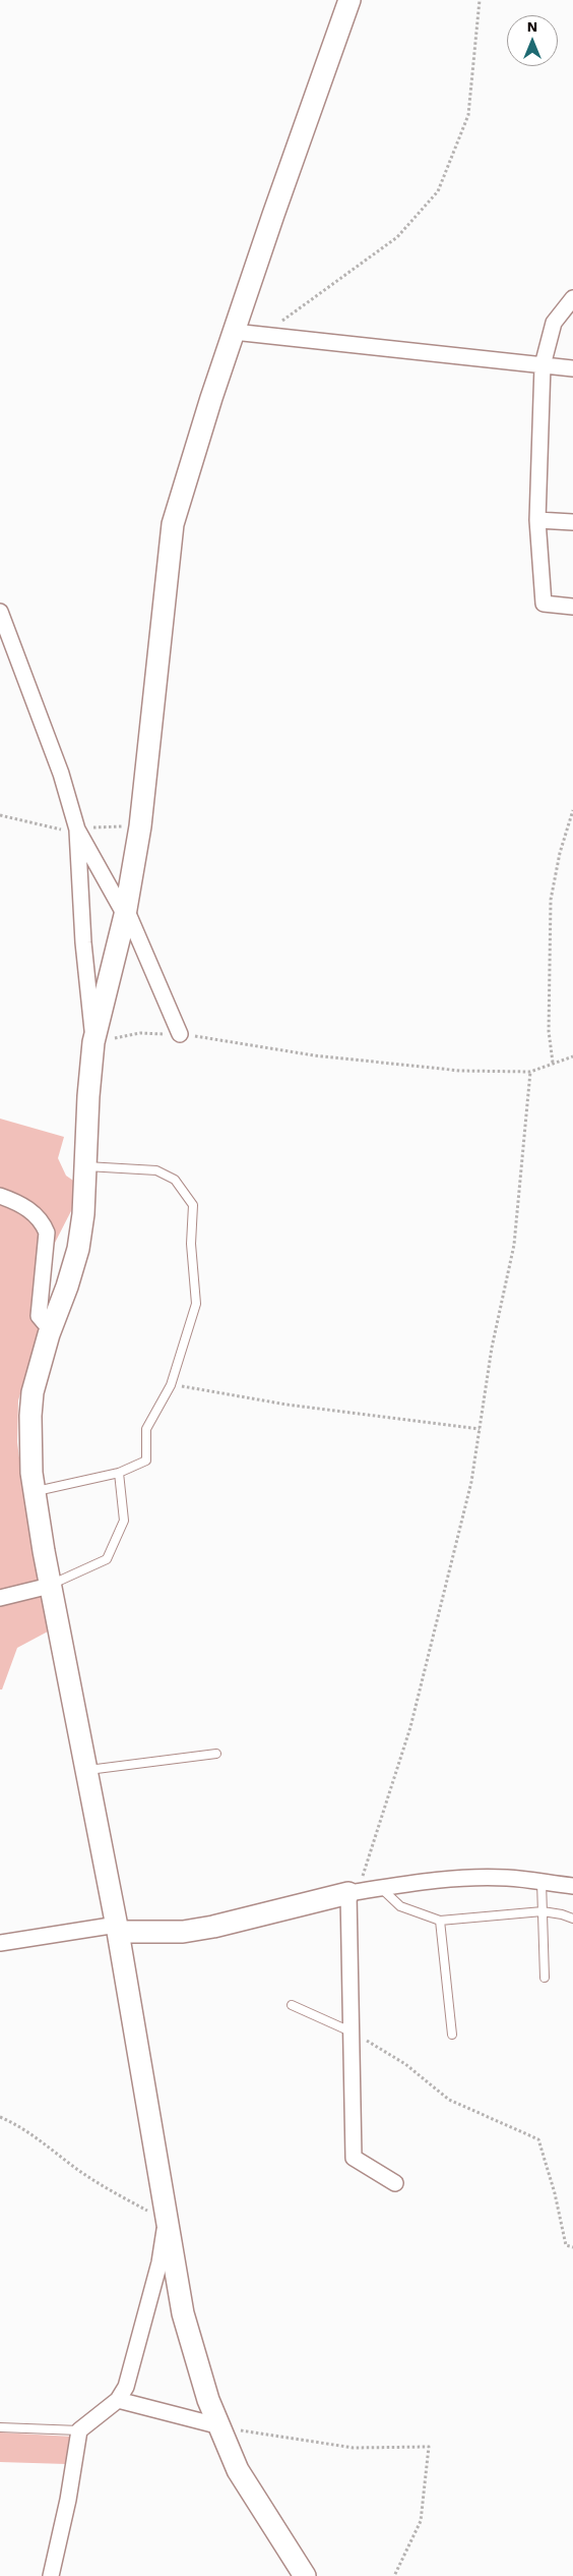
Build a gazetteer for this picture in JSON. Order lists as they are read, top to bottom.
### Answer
{
  "north": "top"
}
